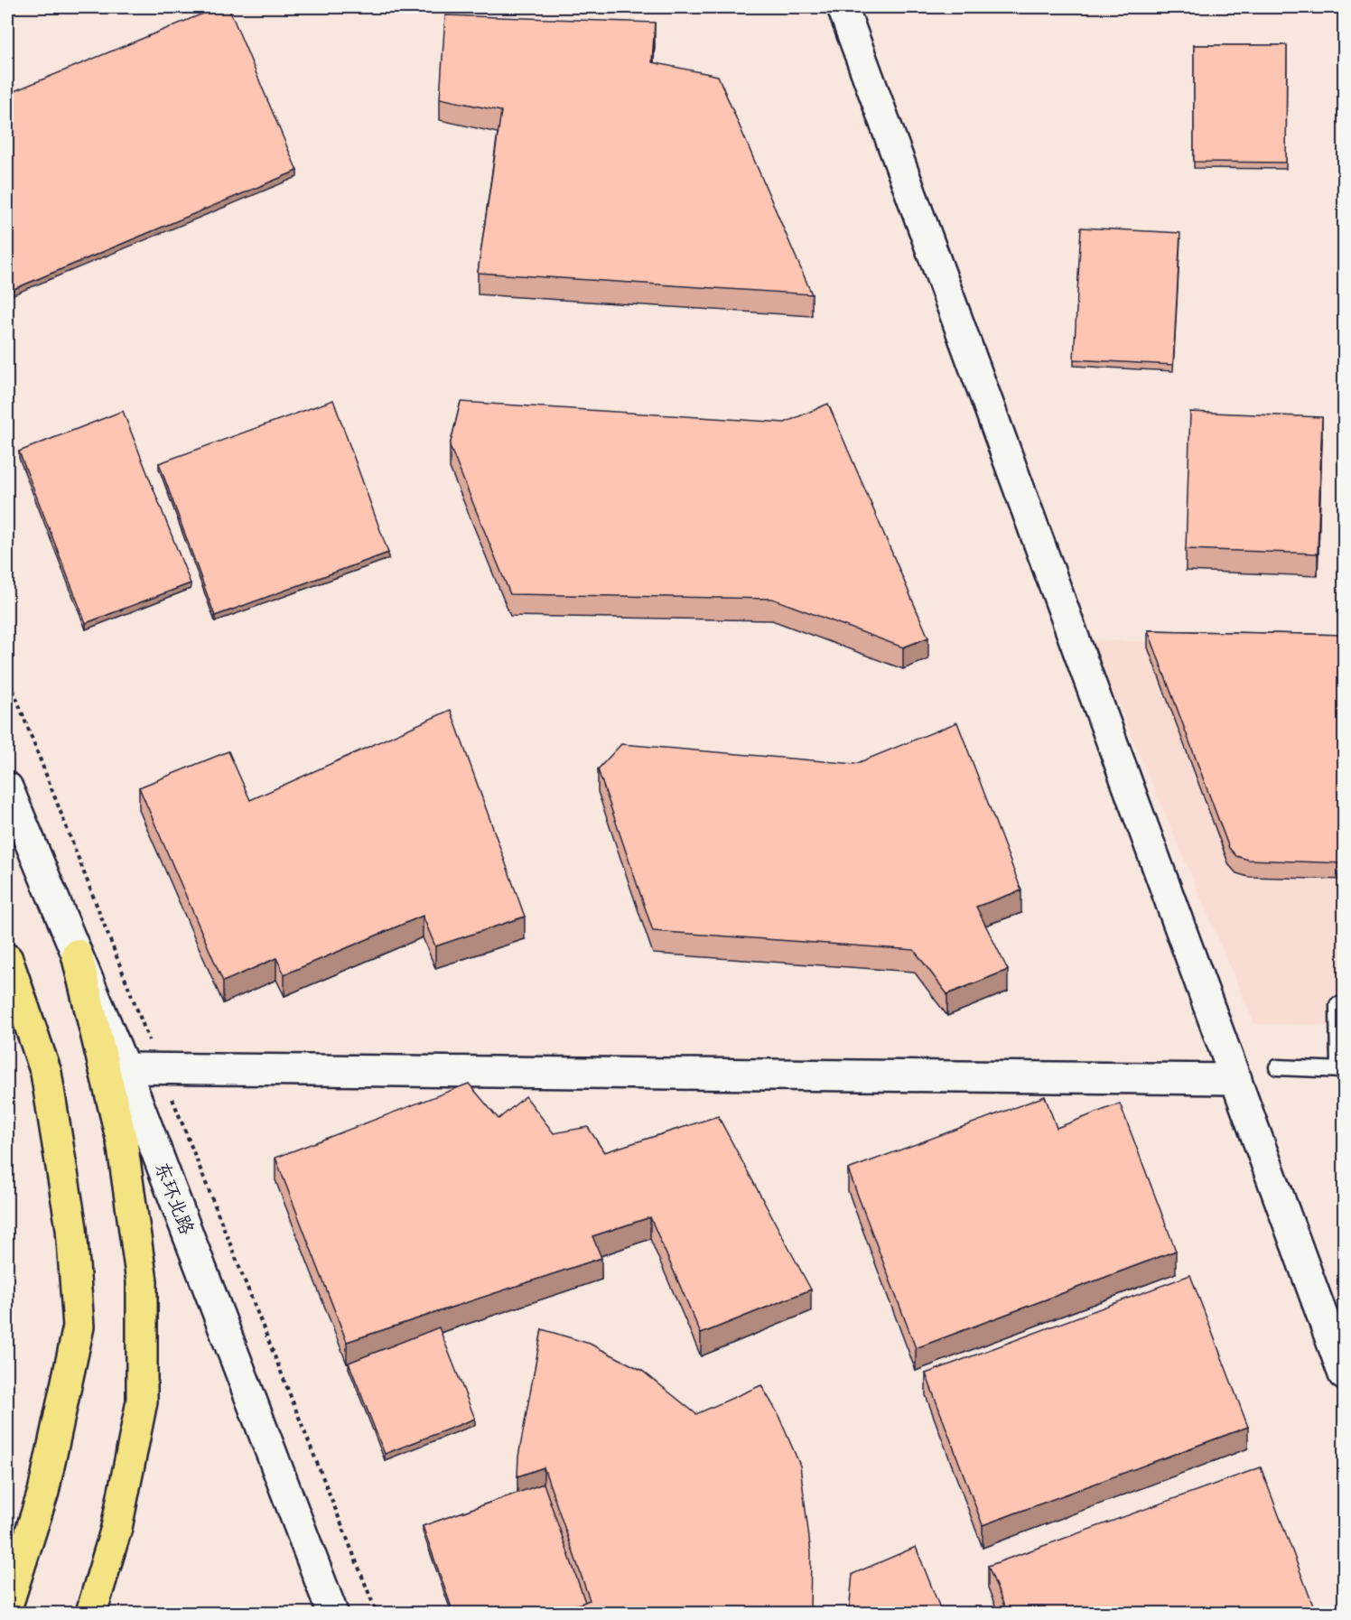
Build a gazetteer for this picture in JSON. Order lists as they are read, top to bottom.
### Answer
{
  "streets": {
    "street": ["东环北路"]
  }
}
